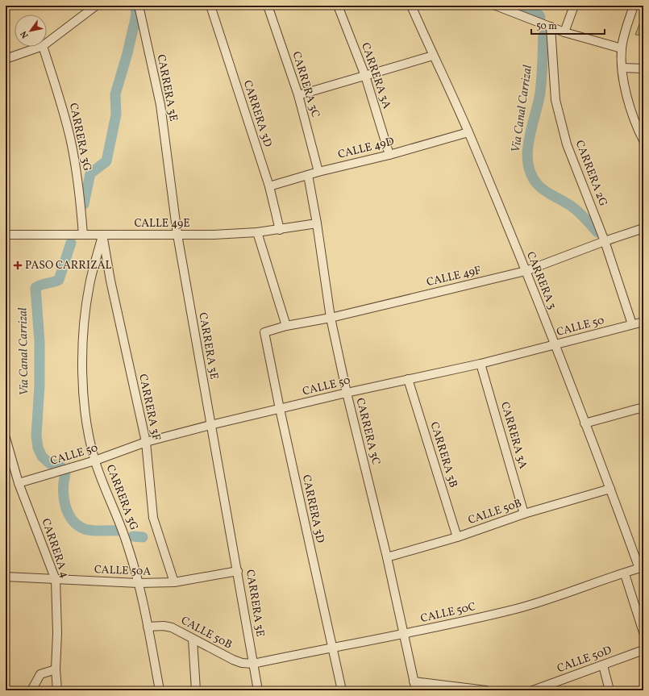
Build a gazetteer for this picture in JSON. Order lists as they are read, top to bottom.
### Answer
{
  "streets": {
    "street": [
      "CARRERA 3A",
      "CARRERA 3C",
      "CARRERA 3E",
      "CARRERA 3D",
      "CARRERA 3G",
      "CALLE 49D",
      "CARRERA 2G",
      "CALLE 49E",
      "CALLE 49F",
      "CARRERA 3",
      "CALLE 50",
      "CARRERA 3F",
      "CARRERA 3B",
      "CALLE 50B",
      "CARRERA 4",
      "CALLE 50A",
      "CALLE 50C",
      "CALLE 50D"
    ]
  },
  "crossings": [
    ["CARRERA 3A", "CALLE 49D"],
    ["CARRERA 3A", "CALLE 50"],
    ["CARRERA 3A", "CALLE 50B"],
    ["CARRERA 3C", "CALLE 49D"],
    ["CARRERA 3C", "CALLE 49E"],
    ["CARRERA 3C", "CALLE 49F"],
    ["CARRERA 3C", "CALLE 50"],
    ["CARRERA 3C", "CALLE 50B"],
    ["CARRERA 3C", "CALLE 50C"],
    ["CARRERA 3E", "CALLE 49E"],
    ["CARRERA 3E", "CALLE 50"],
    ["CARRERA 3E", "CALLE 50B"],
    ["CARRERA 3E", "CALLE 50A"],
    ["CARRERA 3E", "CALLE 50C"],
    ["CARRERA 3D", "CALLE 49D"],
    ["CARRERA 3D", "CALLE 49E"],
    ["CARRERA 3D", "CALLE 49F"],
    ["CARRERA 3D", "CALLE 50"],
    ["CARRERA 3D", "CALLE 50C"],
    ["CARRERA 3G", "CALLE 49E"],
    ["CARRERA 3G", "CALLE 50"],
    ["CARRERA 3G", "CARRERA 3F"],
    ["CARRERA 3G", "CALLE 50B"],
    ["CARRERA 3G", "CALLE 50A"],
    ["CALLE 49D", "CARRERA 3"],
    ["CARRERA 2G", "CALLE 49F"],
    ["CARRERA 2G", "CALLE 50"],
    ["CALLE 49E", "CARRERA 3F"],
    ["CALLE 49F", "CARRERA 3"],
    ["CARRERA 3", "CALLE 50"],
    ["CARRERA 3", "CALLE 50B"],
    ["CARRERA 3", "CALLE 50C"],
    ["CALLE 50", "CARRERA 3F"],
    ["CALLE 50", "CARRERA 3B"],
    ["CALLE 50", "CARRERA 4"],
    ["CARRERA 3F", "CALLE 50A"],
    ["CARRERA 3B", "CALLE 50B"],
    ["CALLE 50B", "CALLE 50C"],
    ["CARRERA 4", "CALLE 50A"]
  ],
  "water": ["Via Canal Carrizal"],
  "places": {
    "health": ["PASO CARRIZAL"]
  },
  "scale_bar": "50 m",
  "north": "bottom left"
}
